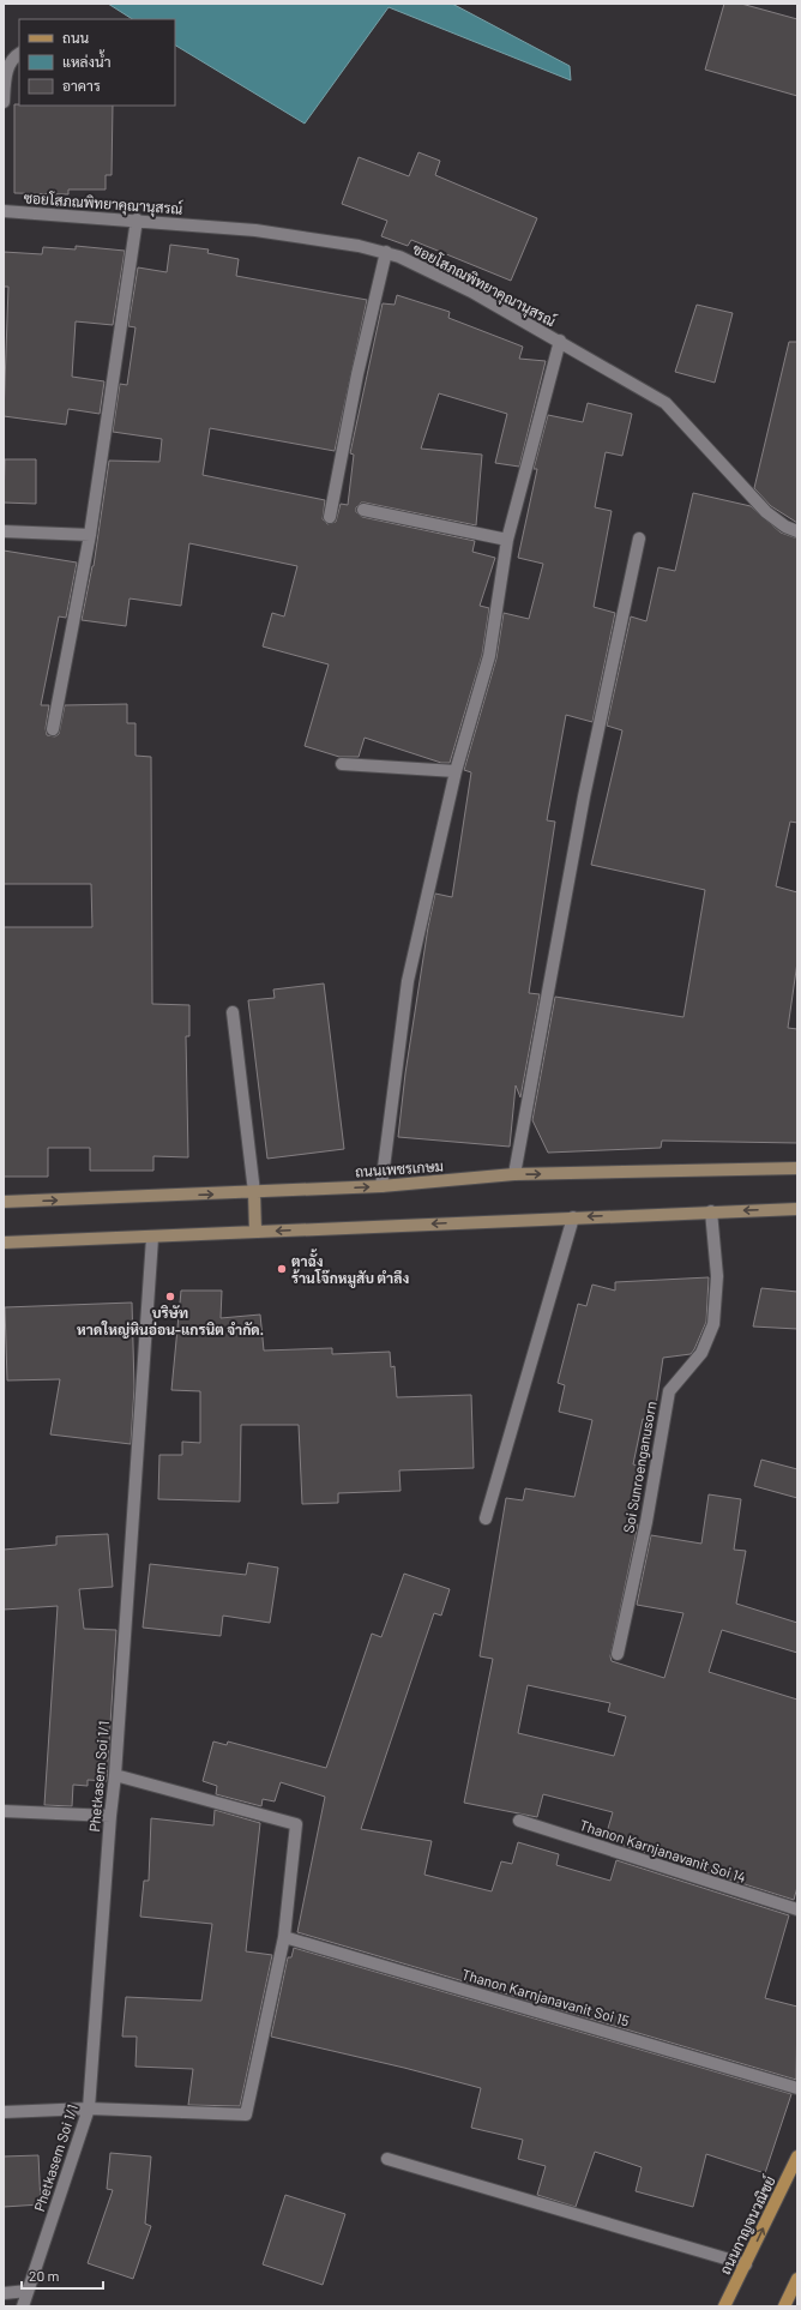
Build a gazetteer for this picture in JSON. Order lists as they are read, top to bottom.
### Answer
{
  "streets": {
    "main road": ["ถนนเพชรเกษม", "ถนนกาญจนวณิชย์"],
    "street": [
      "ซอยโสภณพิทยาคุณานุสรณ์",
      "Soi Sunroenganusorn",
      "Phetkasem Soi 1/1",
      "Thanon Karnjanavanit Soi 14",
      "Thanon Karnjanavanit Soi 15"
    ]
  },
  "one_way": ["ถนนกาญจนวณิชย์"],
  "places": ["ตาฉั้ง ร้านโจ๊กหมูสับ ตำลึง", "บริษัท หาดใหญ่หินอ่อน-แกรนิต จำกัด."],
  "legend": ["ถนน", "แหล่งน้ำ", "อาคาร"],
  "scale_bar": "20 m"
}
